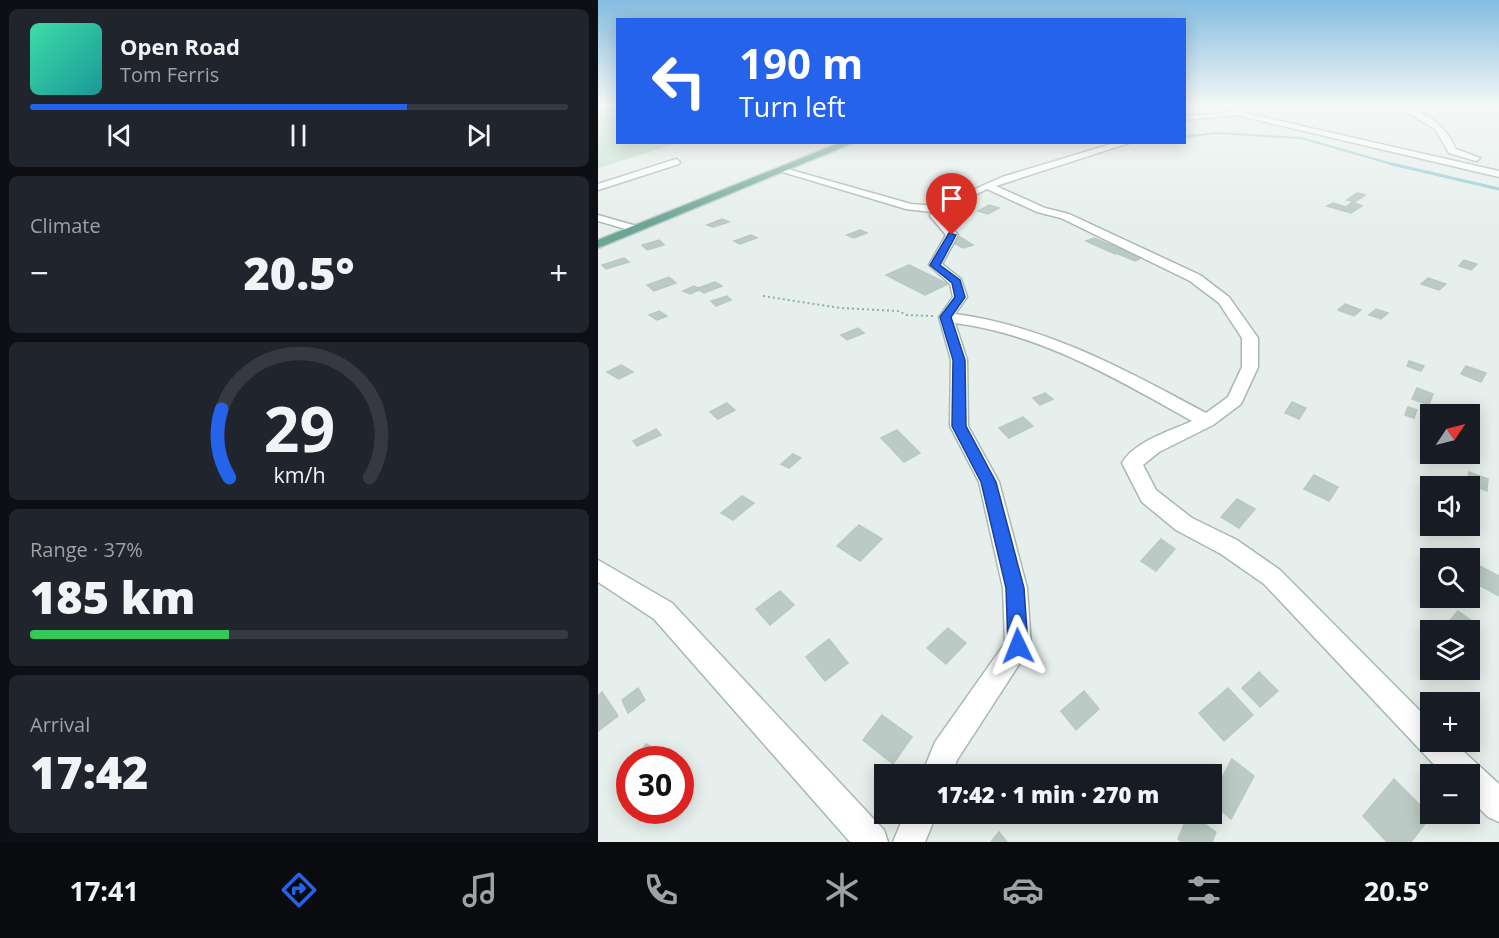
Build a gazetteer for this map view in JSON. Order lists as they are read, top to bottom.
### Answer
{
  "north": "top right",
  "page": {
    "turn": ["190 m", "Turn left"],
    "song": ["Open Road", "Tom Ferris"],
    "tile": [
      "Climate",
      ["Range · 37%", "185 km"],
      ["Arrival", "17:42"]
    ],
    "heat": ["−", "20.5°", "+"],
    "map_buttons": ["+", "−"],
    "limit": "30",
    "trip": "17:42 · 1 min · 270 m",
    "tabs": ["17:41", "20.5°"],
    "gauge": ["29", "km/h"]
  }
}
